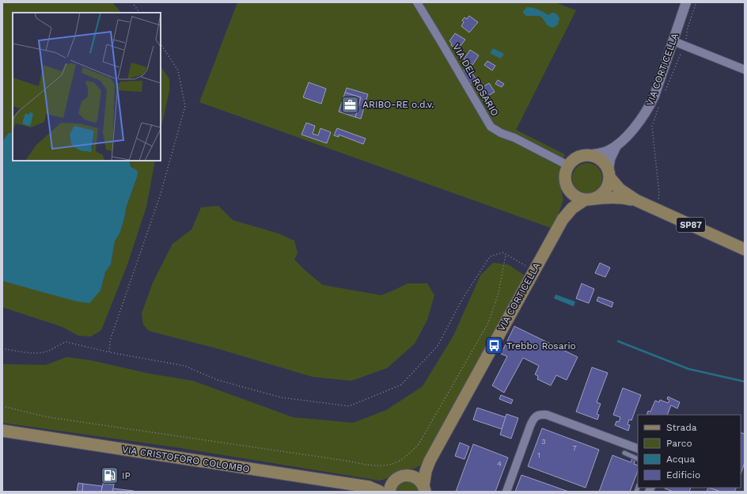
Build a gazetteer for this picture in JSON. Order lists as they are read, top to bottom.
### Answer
{
  "streets": {
    "main road": ["VIA CORTICELLA", "SP87", "VIA CRISTOFORO COLOMBO"],
    "street": ["VIA DEL ROSARIO"]
  },
  "crossings": [
    ["VIA CORTICELLA", "VIA DEL ROSARIO"],
    ["VIA CORTICELLA", "SP87"],
    ["VIA CORTICELLA", "VIA CRISTOFORO COLOMBO"],
    ["VIA DEL ROSARIO", "SP87"]
  ],
  "places": {
    "office": ["ARIBO-RE o.d.v."],
    "bus stop": ["Trebbo Rosario"],
    "fuel station": ["IP"]
  },
  "house_numbers": [
    "3",
    "7",
    "1",
    "4"
  ],
  "legend": [
    "Strada",
    "Parco",
    "Acqua",
    "Edificio"
  ]
}
